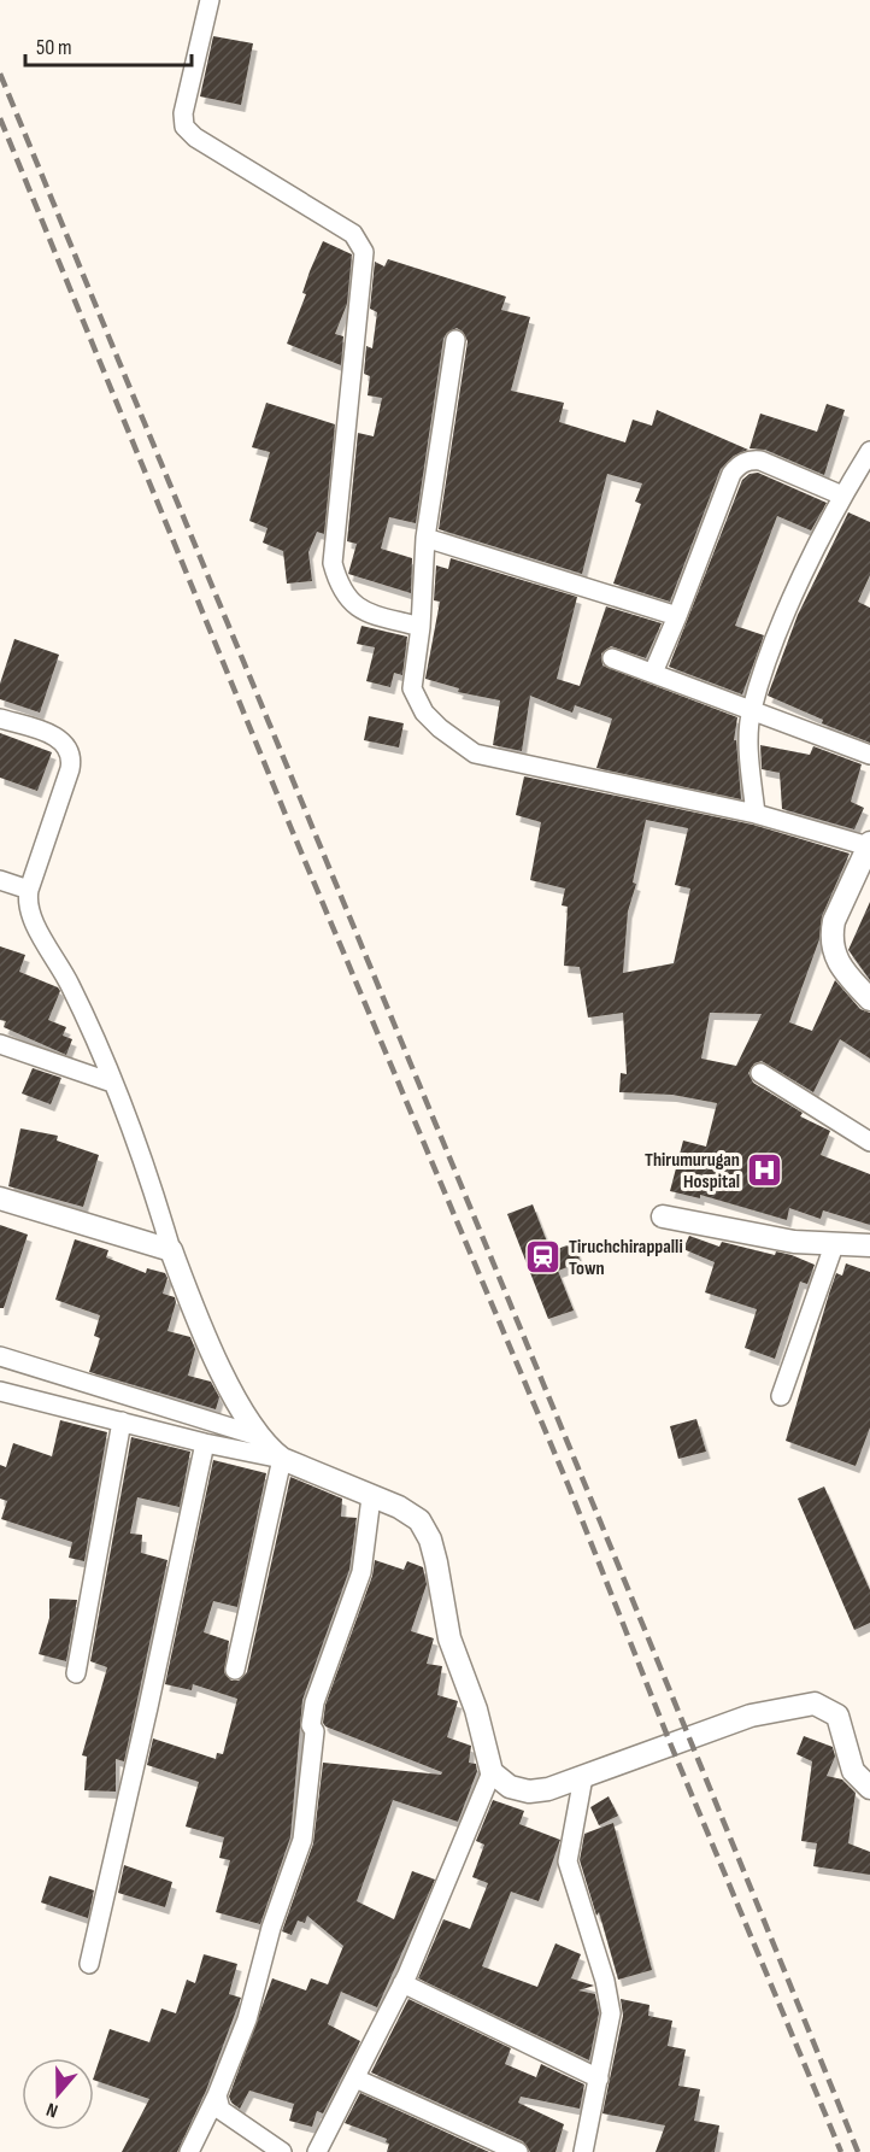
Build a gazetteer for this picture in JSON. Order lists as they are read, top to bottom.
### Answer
{
  "places": {
    "hospital": ["Thirumurugan Hospital"],
    "station": ["Tiruchchirappalli Town"]
  },
  "scale_bar": "50 m",
  "north": "bottom"
}
